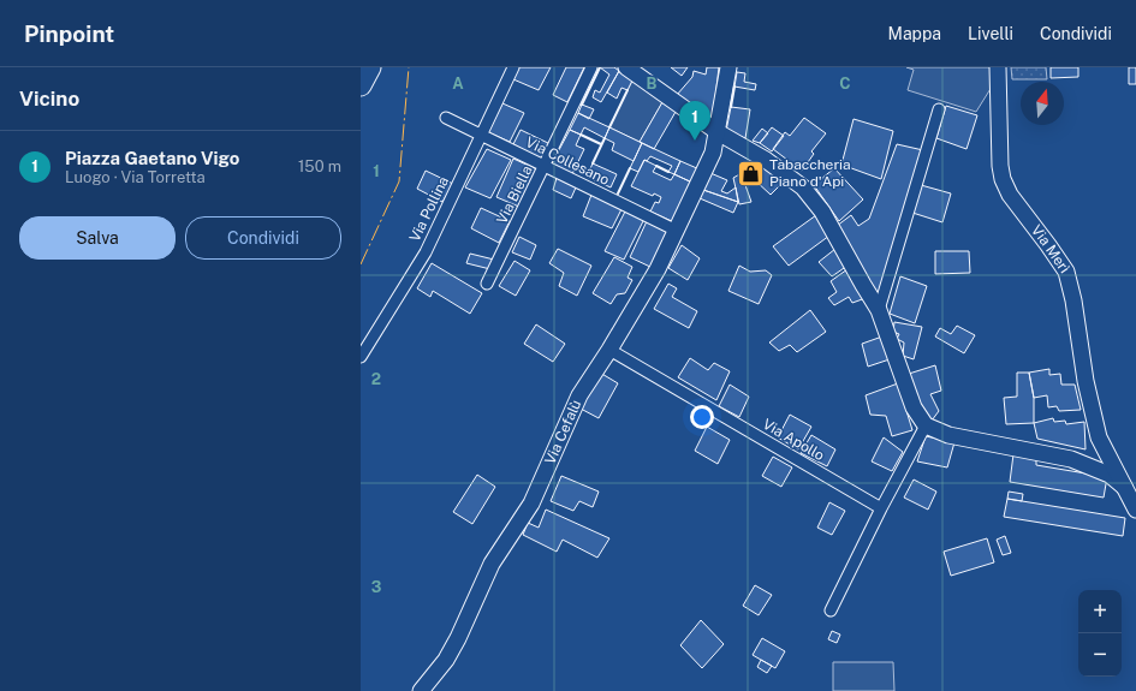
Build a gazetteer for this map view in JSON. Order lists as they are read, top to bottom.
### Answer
{
  "streets": {
    "street": [
      "Via Collesano",
      "Via Biella",
      "Via Pollina",
      "Via Merì",
      "Via Cefalù",
      "Via Apollo"
    ]
  },
  "crossings": [
    ["Via Collesano", "Via Biella"],
    ["Via Collesano", "Via Pollina"],
    ["Via Collesano", "Via Cefalù"],
    ["Via Cefalù", "Via Apollo"]
  ],
  "places": {
    "shop": ["Tabaccheria Piano d'Api"]
  },
  "north": "top",
  "page": {
    "header": "Pinpoint",
    "nav": ["Mappa", "Livelli", "Condividi"],
    "heading": "Vicino",
    "pins": "1",
    "list": [
      {
        "mark": "1",
        "name": "Piazza Gaetano Vigo",
        "note": "Luogo · Via Torretta",
        "value": "150 m"
      }
    ],
    "buttons": ["Salva", "Condividi"],
    "map_buttons": ["+", "−"]
  },
  "grid": {
    "columns": ["A", "B", "C"],
    "rows": ["1", "2", "3"]
  }
}
